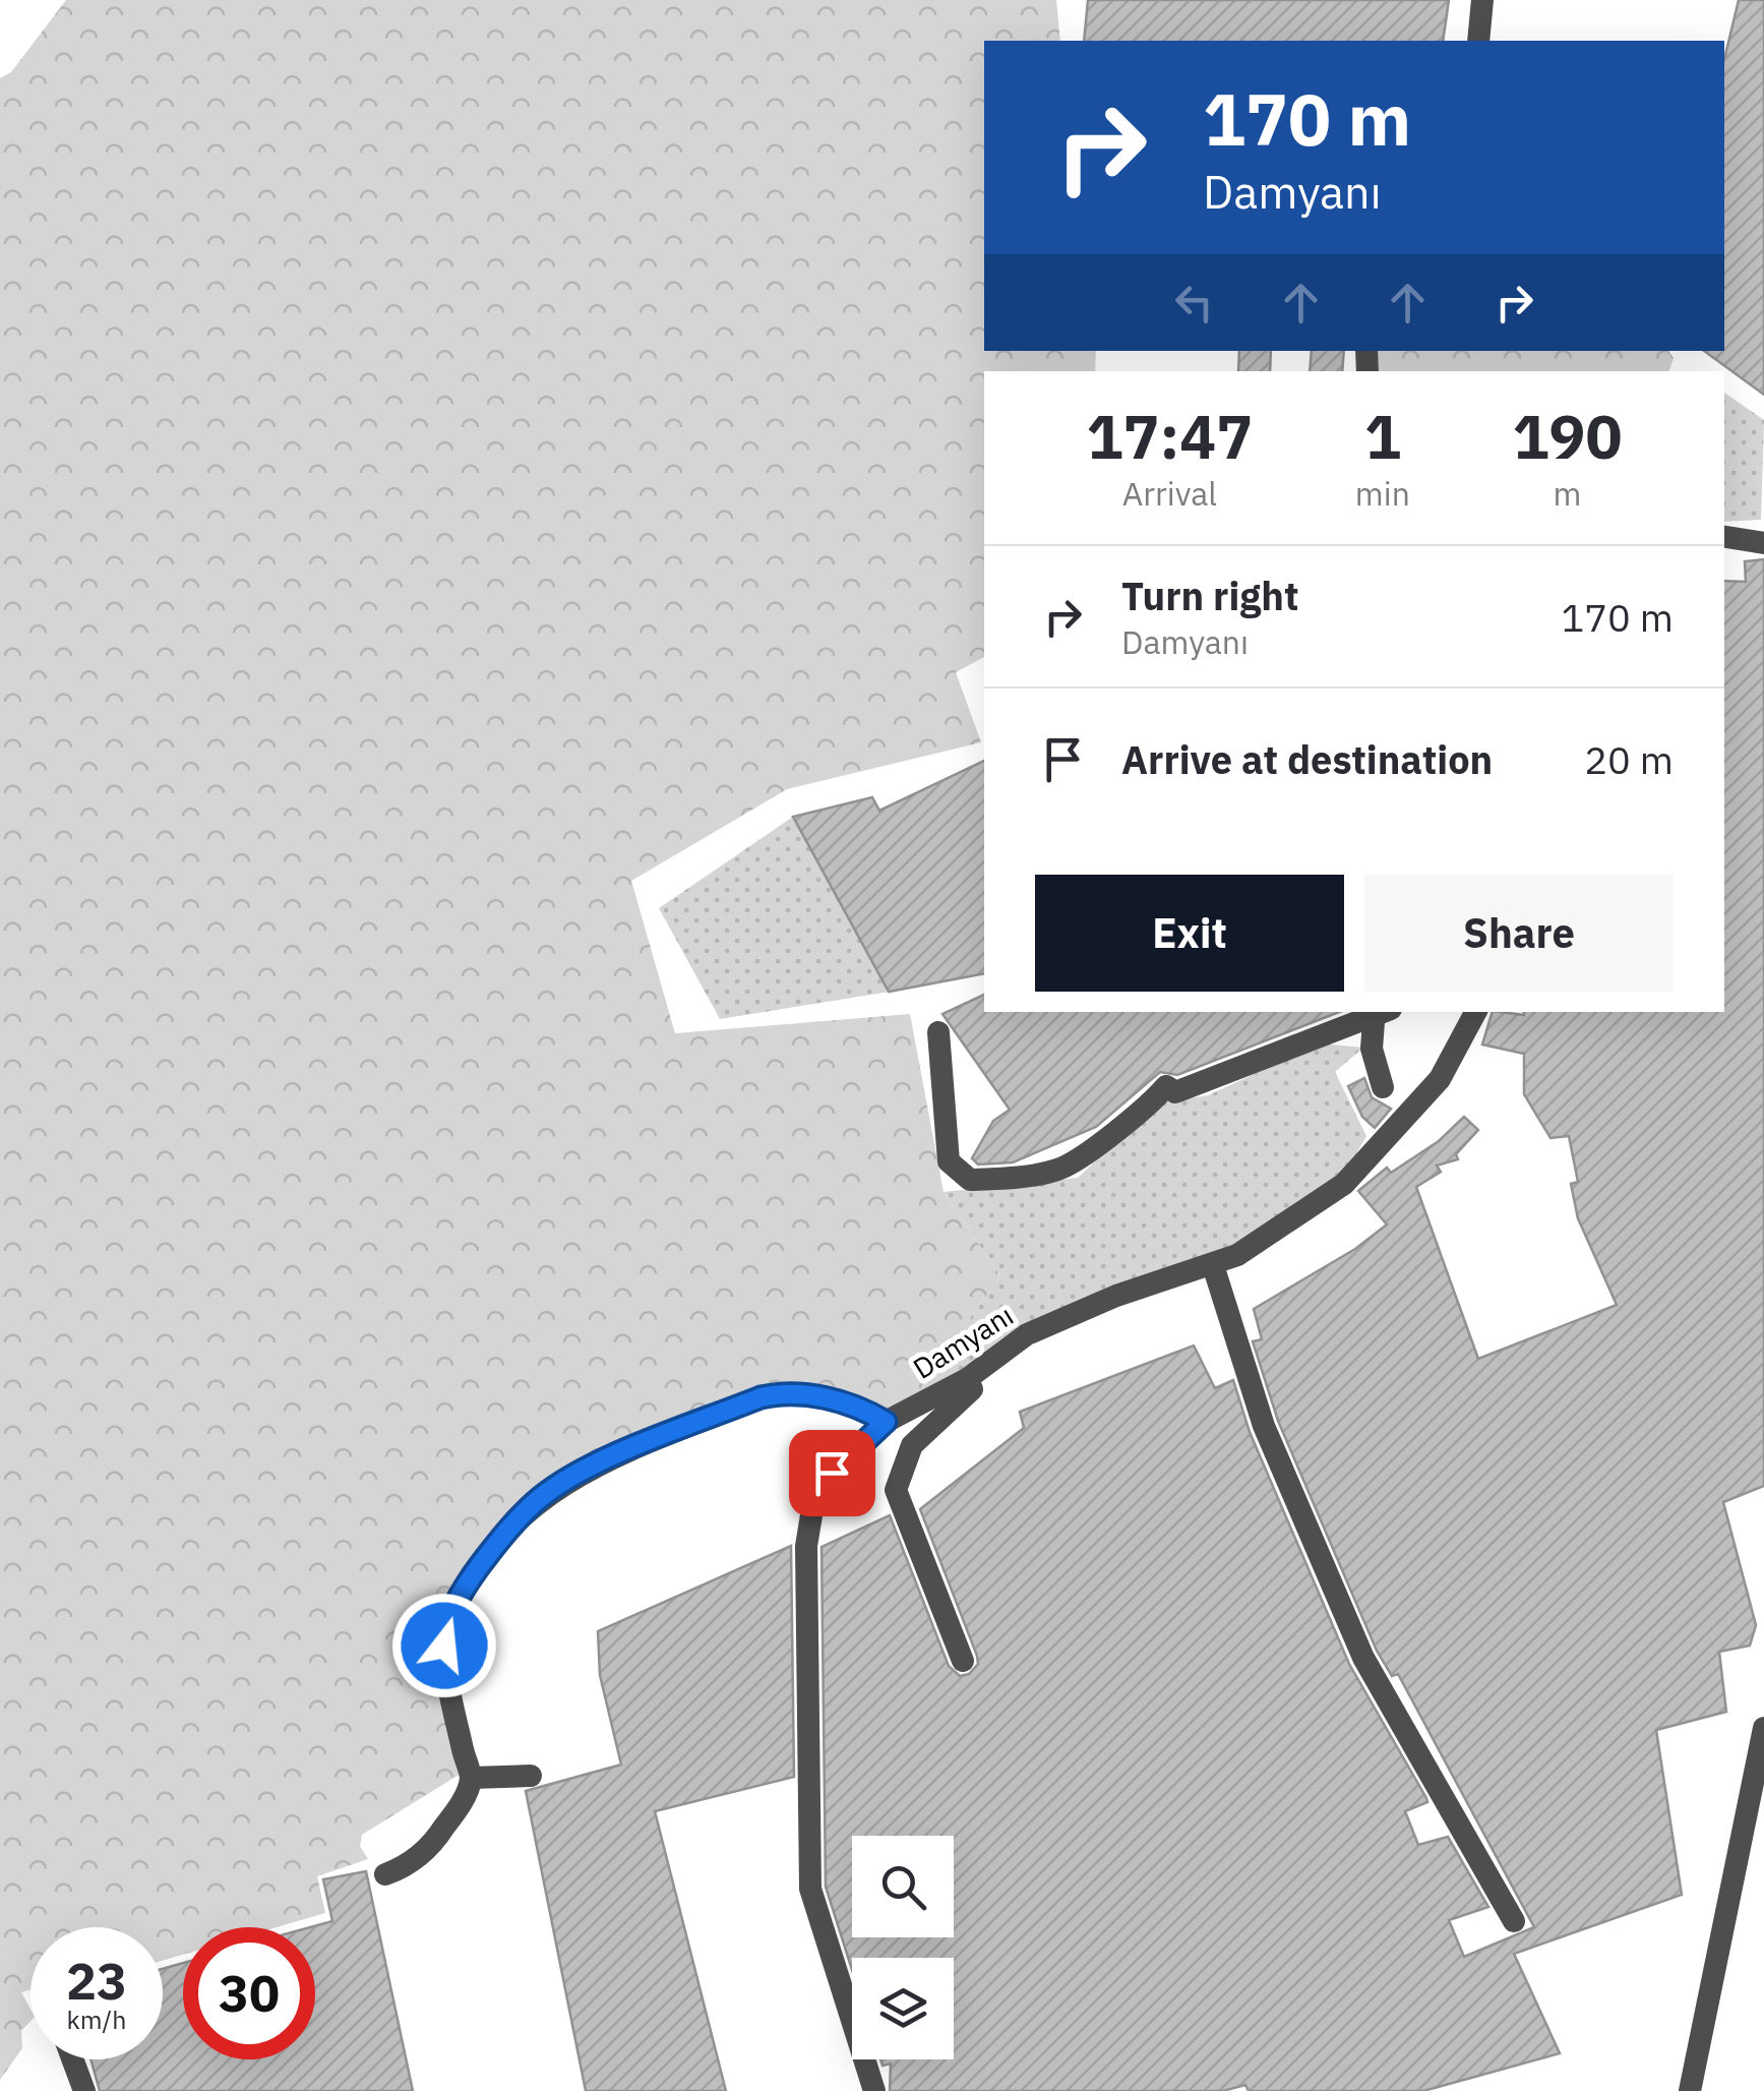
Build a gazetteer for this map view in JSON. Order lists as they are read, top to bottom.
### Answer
{
  "streets": {
    "street": ["Damyanı"]
  },
  "page": {
    "turn": ["170 m", "Damyanı"],
    "eta": [
      "17:47",
      "Arrival",
      "1",
      "min",
      "190",
      "m"
    ],
    "list": [
      {
        "name": "Turn right",
        "note": "Damyanı",
        "value": "170 m"
      },
      {
        "name": "Arrive at destination",
        "value": "20 m"
      }
    ],
    "buttons": ["Exit", "Share"],
    "speed": "23 km/h",
    "limit": "30"
  }
}
